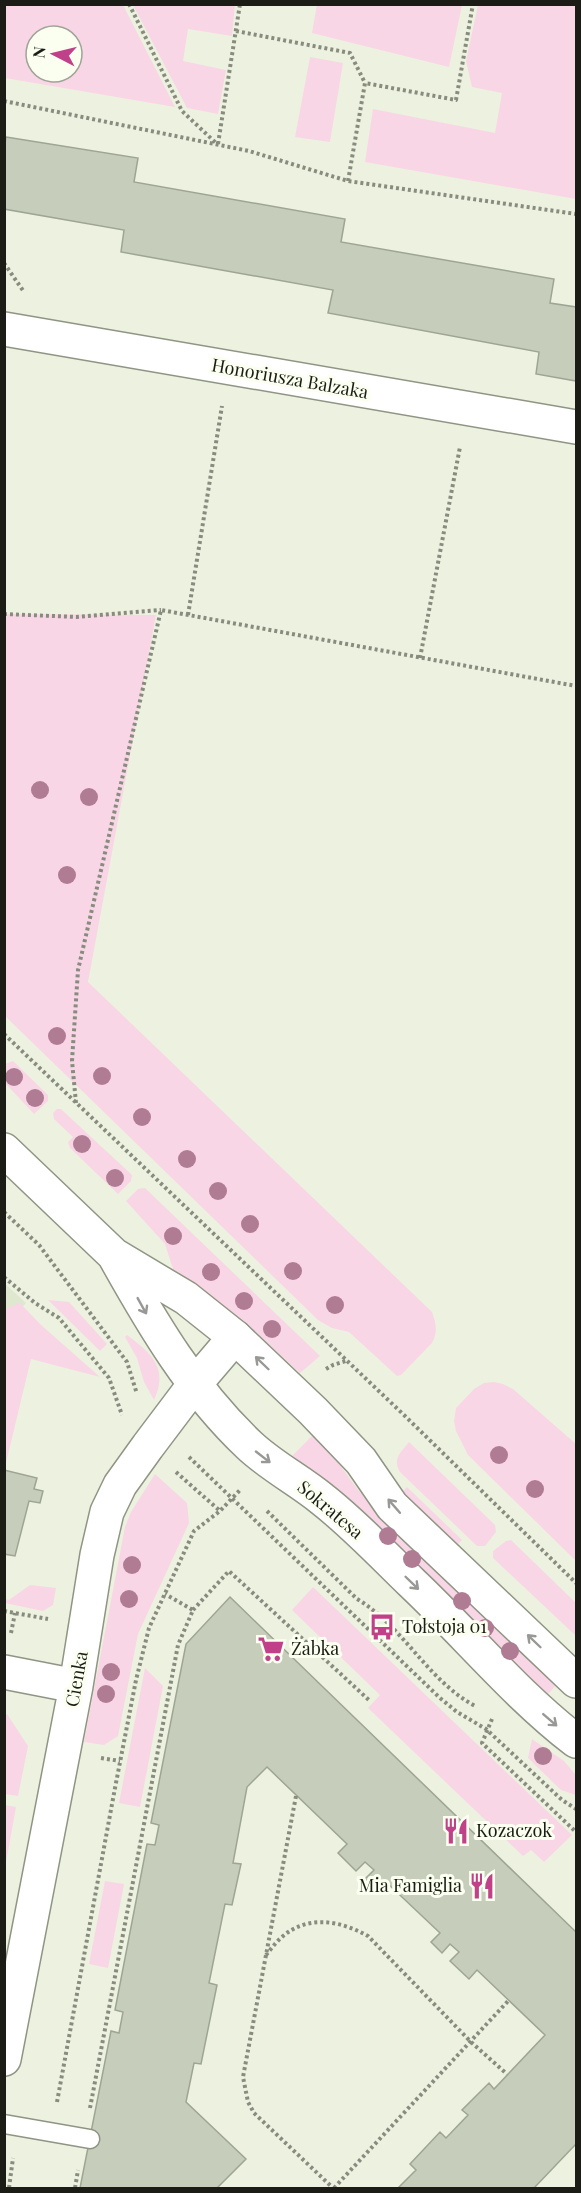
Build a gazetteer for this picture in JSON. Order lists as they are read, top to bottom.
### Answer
{
  "streets": {
    "street": ["Honoriusza Balzaka", "Sokratesa", "Cienka"]
  },
  "crossings": [
    ["Sokratesa", "Cienka"]
  ],
  "places": {
    "bus stop": ["Tołstoja 01"],
    "supermarket": ["Żabka"],
    "restaurant": ["Kozaczok", "Mia Famiglia"]
  },
  "north": "left"
}
